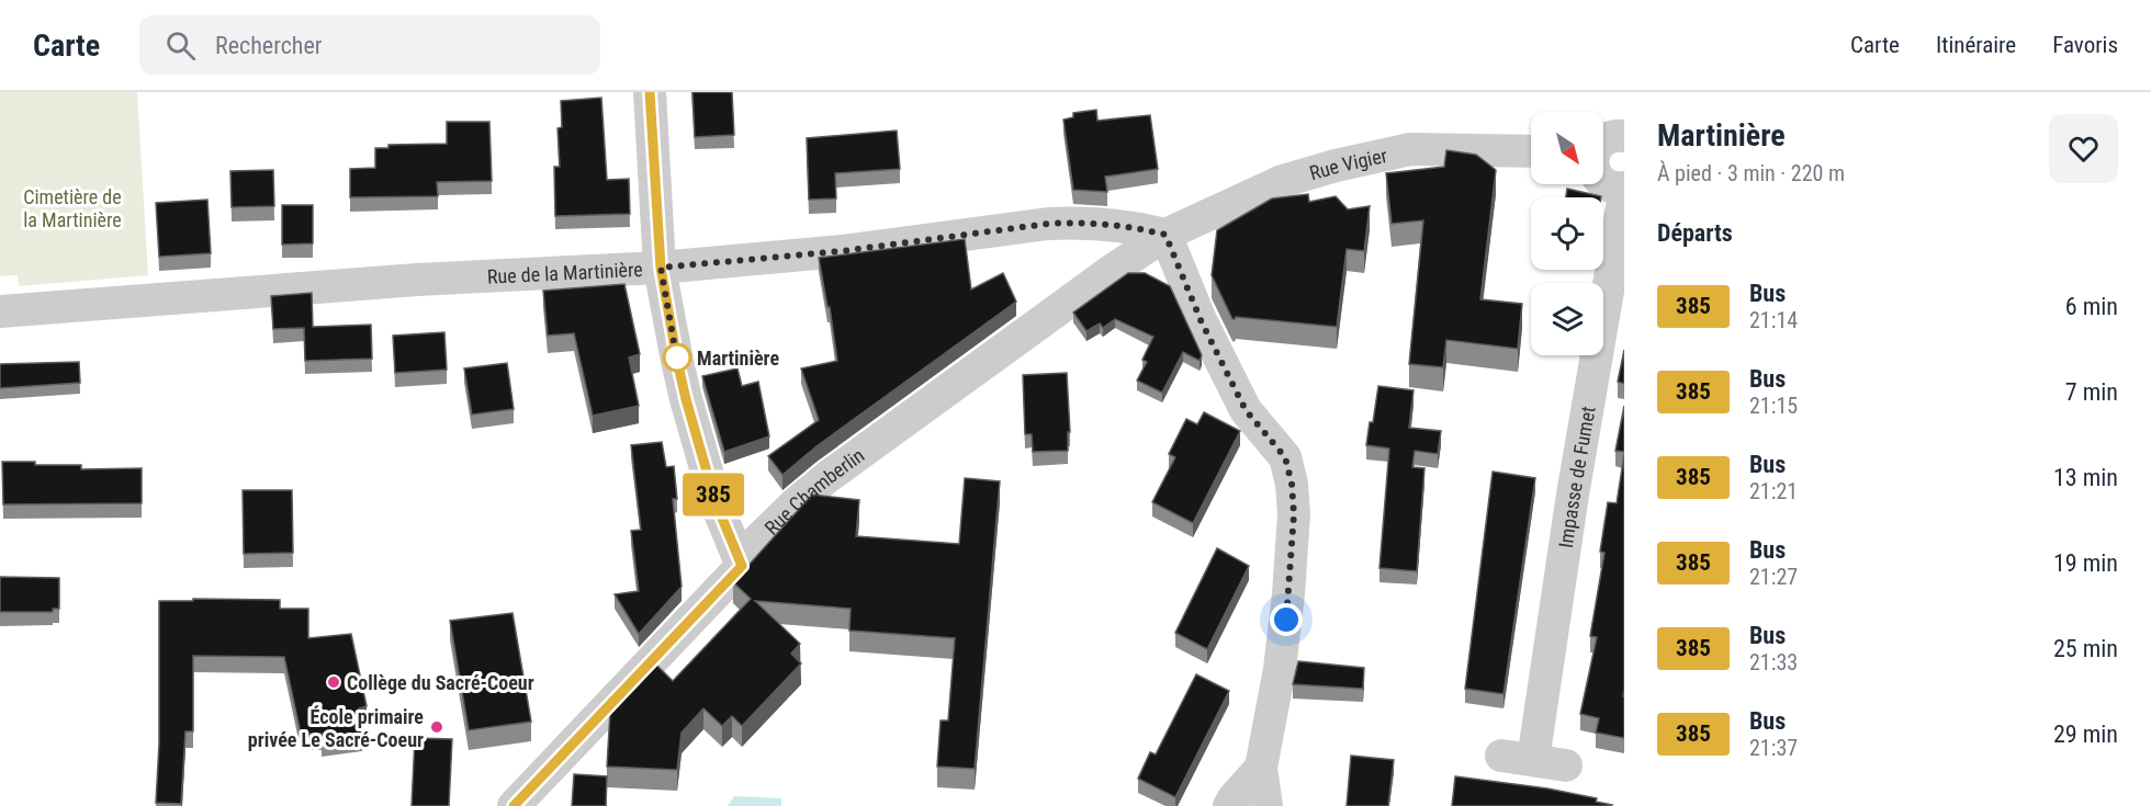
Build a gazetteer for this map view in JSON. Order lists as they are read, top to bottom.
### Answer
{
  "streets": {
    "street": [
      "Rue Vigier",
      "Rue de la Martinière",
      "Impasse de Fumet",
      "Rue Chamberlin"
    ]
  },
  "crossings": [
    ["Rue Vigier", "Rue de la Martinière"],
    ["Rue Vigier", "Rue Chamberlin"],
    ["Rue de la Martinière", "Rue Chamberlin"]
  ],
  "parks": ["Cimetière de la Martinière"],
  "places": ["Martinière", "Collège du Sacré-Coeur", "École primaire privée Le Sacré-Coeur"],
  "lines": ["bus line 385"],
  "north": "bottom right",
  "page": {
    "header": "Carte",
    "search": "Rechercher",
    "nav": ["Carte", "Itinéraire", "Favoris"],
    "on_map": "385",
    "heading": [
      ["Martinière", "À pied · 3 min · 220 m"],
      "Départs"
    ],
    "list": [
      {
        "mark": "385",
        "name": "Bus",
        "note": "21:14",
        "value": "6 min"
      },
      {
        "mark": "385",
        "name": "Bus",
        "note": "21:15",
        "value": "7 min"
      },
      {
        "mark": "385",
        "name": "Bus",
        "note": "21:21",
        "value": "13 min"
      },
      {
        "mark": "385",
        "name": "Bus",
        "note": "21:27",
        "value": "19 min"
      },
      {
        "mark": "385",
        "name": "Bus",
        "note": "21:33",
        "value": "25 min"
      },
      {
        "mark": "385",
        "name": "Bus",
        "note": "21:37",
        "value": "29 min"
      }
    ]
  }
}
